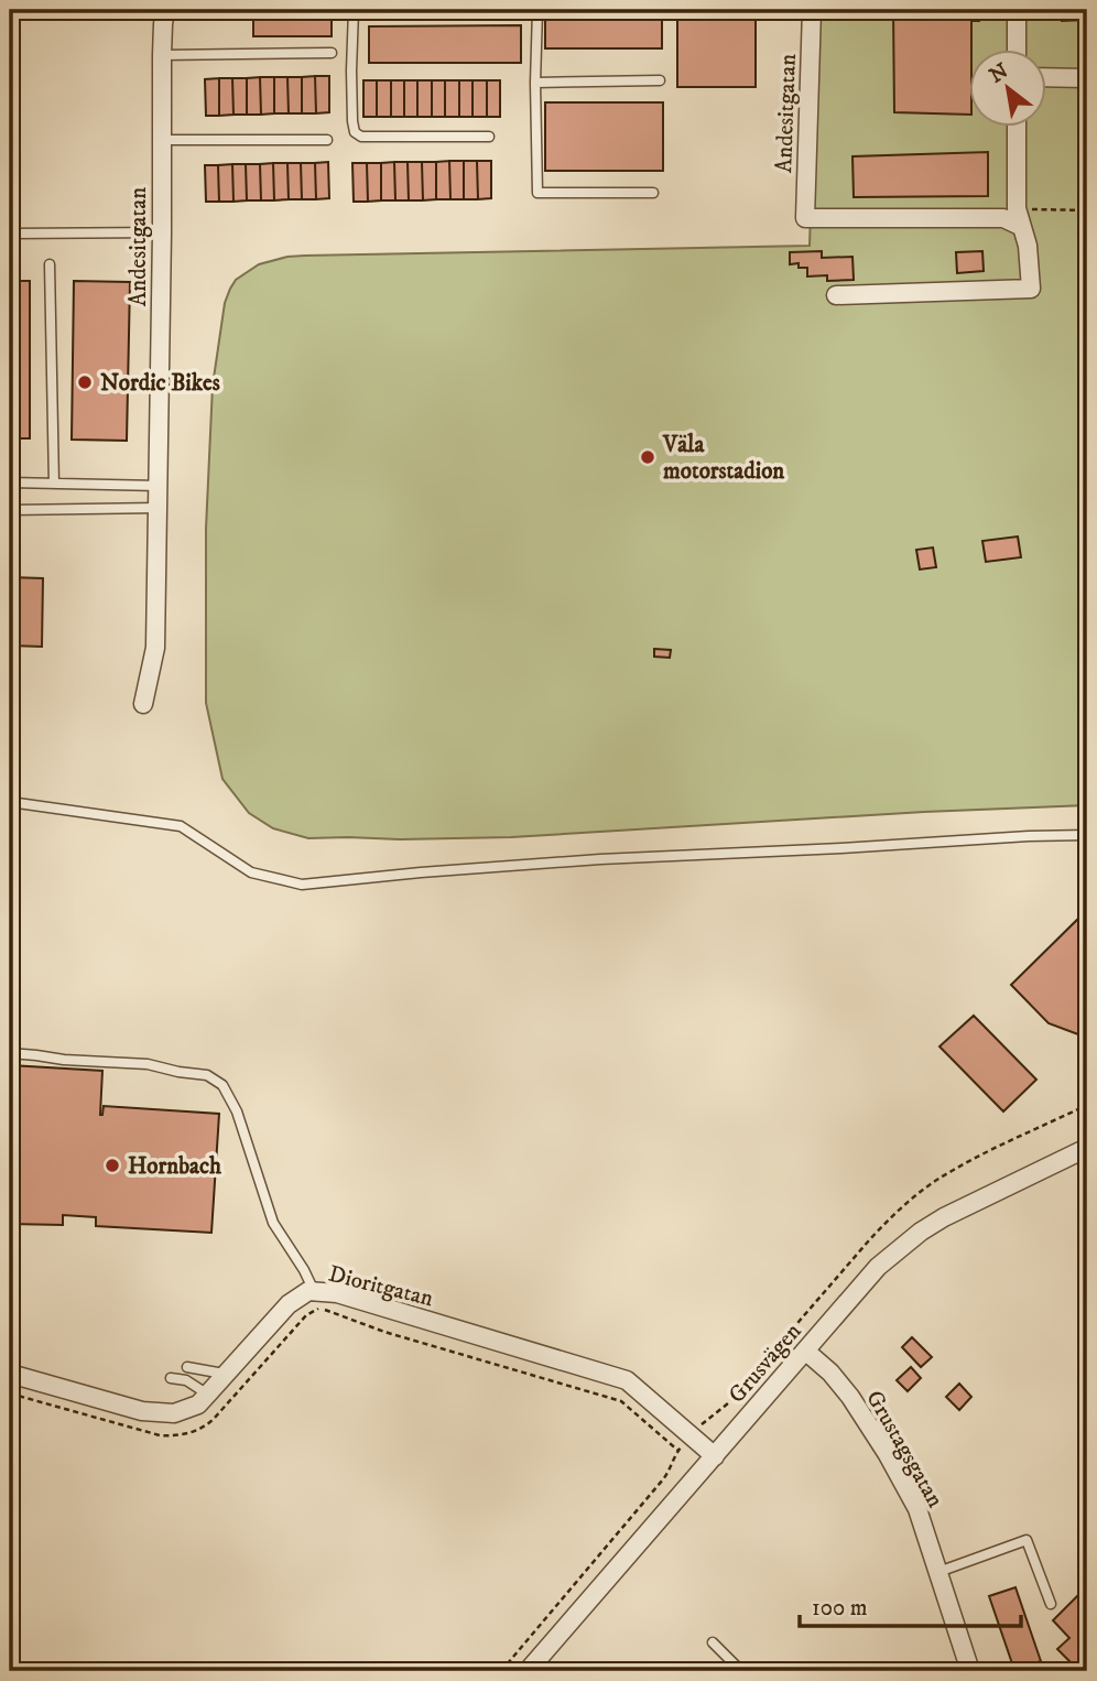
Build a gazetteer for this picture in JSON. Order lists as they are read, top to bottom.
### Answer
{
  "streets": {
    "street": [
      "Andesitgatan",
      "Dioritgatan",
      "Grusvägen",
      "Grustagsgatan"
    ]
  },
  "crossings": [
    ["Dioritgatan", "Grusvägen"],
    ["Grusvägen", "Grustagsgatan"]
  ],
  "places": ["Nordic Bikes", "Väla motorstadion", "Hornbach"],
  "scale_bar": "100 m",
  "north": "top left"
}
